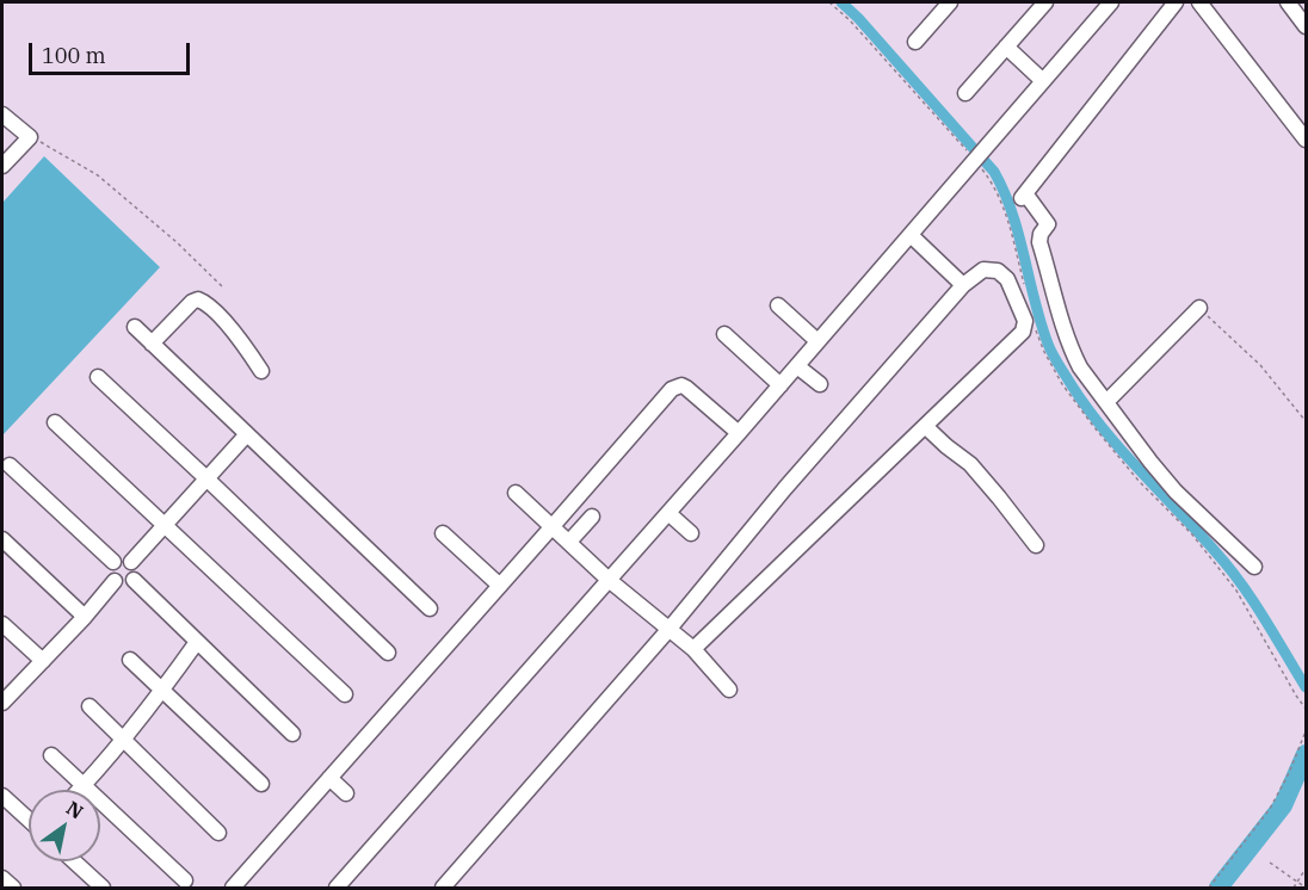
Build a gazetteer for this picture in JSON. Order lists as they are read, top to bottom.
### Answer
{
  "scale_bar": "100 m",
  "north": "top right"
}
